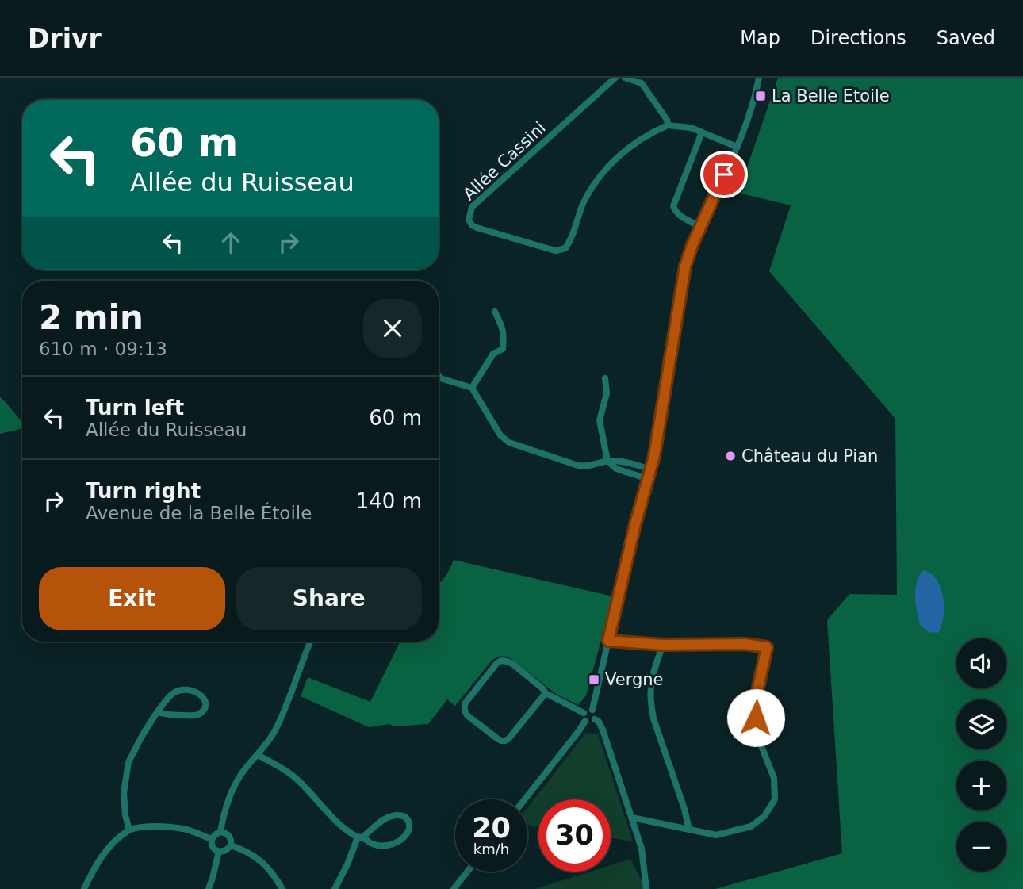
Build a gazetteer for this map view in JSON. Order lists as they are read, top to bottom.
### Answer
{
  "streets": {
    "street": ["Allée Cassini"]
  },
  "places": {
    "transit": ["La Belle Etoile", "Vergne"],
    "other": ["Château du Pian"]
  },
  "page": {
    "header": "Drivr",
    "nav": ["Map", "Directions", "Saved"],
    "turn": ["60 m", "Allée du Ruisseau"],
    "heading": ["2 min", "610 m · 09:13"],
    "list": [
      {
        "name": "Turn left",
        "note": "Allée du Ruisseau",
        "value": "60 m"
      },
      {
        "name": "Turn right",
        "note": "Avenue de la Belle Étoile",
        "value": "140 m"
      }
    ],
    "buttons": ["Exit", "Share"],
    "map_buttons": ["+", "−"],
    "speed": "20 km/h",
    "limit": "30"
  }
}
